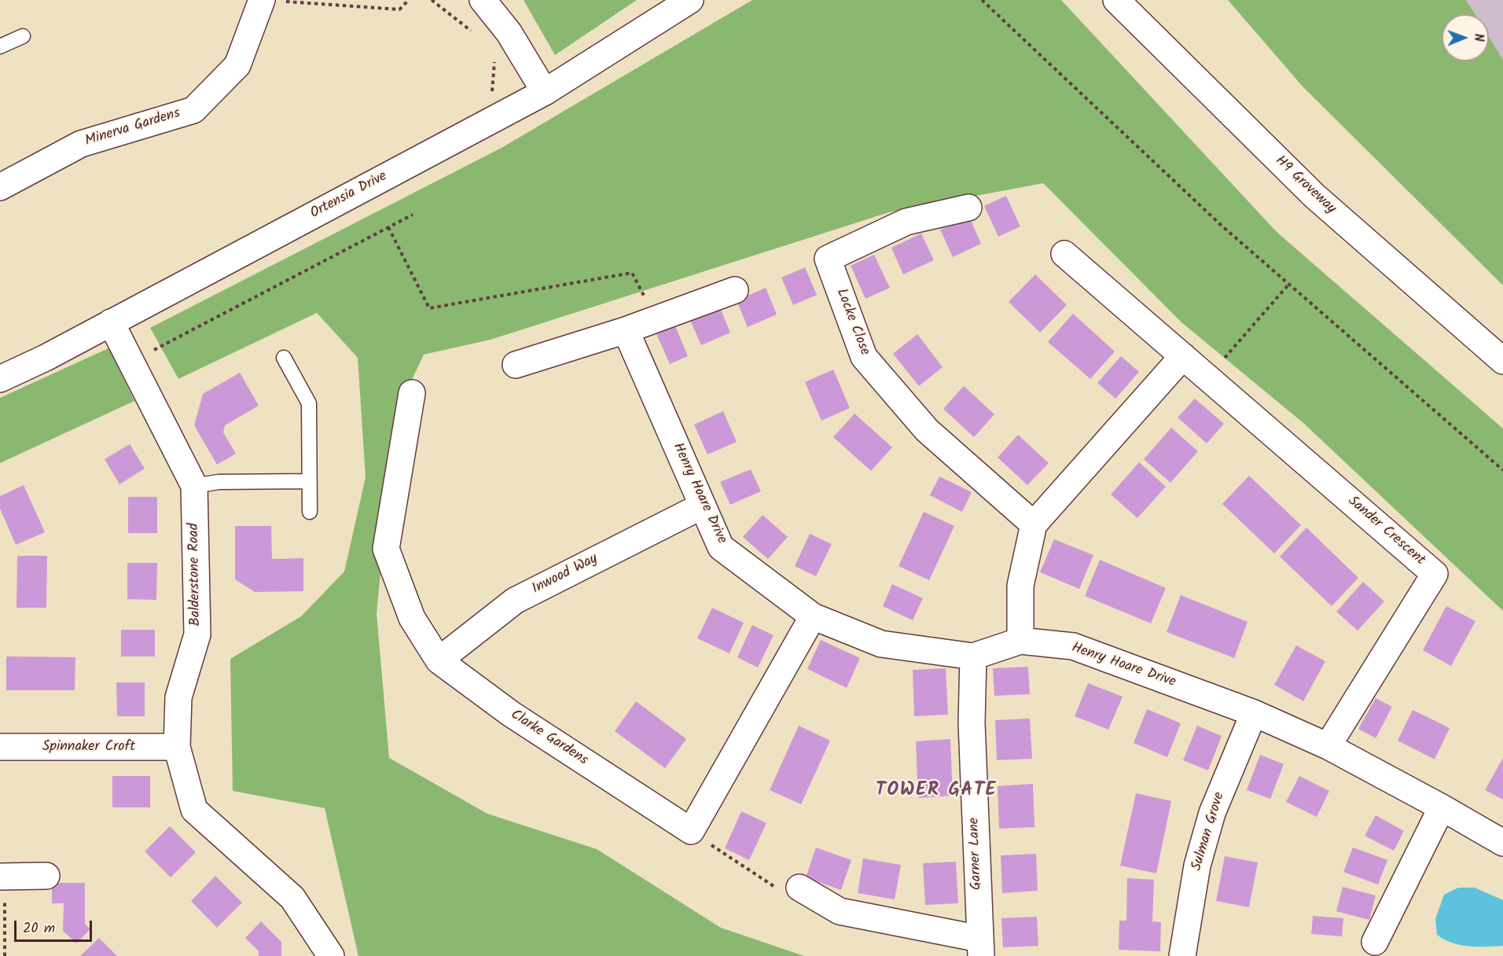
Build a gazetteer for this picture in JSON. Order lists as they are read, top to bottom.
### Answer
{
  "streets": {
    "street": [
      "Minerva Gardens",
      "H9 Groveway",
      "Ortensia Drive",
      "Locke Close",
      "Henry Hoare Drive",
      "Sander Crescent",
      "Balderstone Road",
      "Inwood Way",
      "Clarke Gardens",
      "Spinnaker Croft",
      "Sulman Grove",
      "Garner Lane"
    ]
  },
  "crossings": [
    ["Ortensia Drive", "Balderstone Road"],
    ["Henry Hoare Drive", "Sander Crescent"],
    ["Henry Hoare Drive", "Inwood Way"],
    ["Henry Hoare Drive", "Clarke Gardens"],
    ["Henry Hoare Drive", "Sulman Grove"],
    ["Henry Hoare Drive", "Garner Lane"],
    ["Balderstone Road", "Spinnaker Croft"],
    ["Inwood Way", "Clarke Gardens"]
  ],
  "districts": ["TOWER GATE"],
  "scale_bar": "20 m",
  "north": "right"
}
